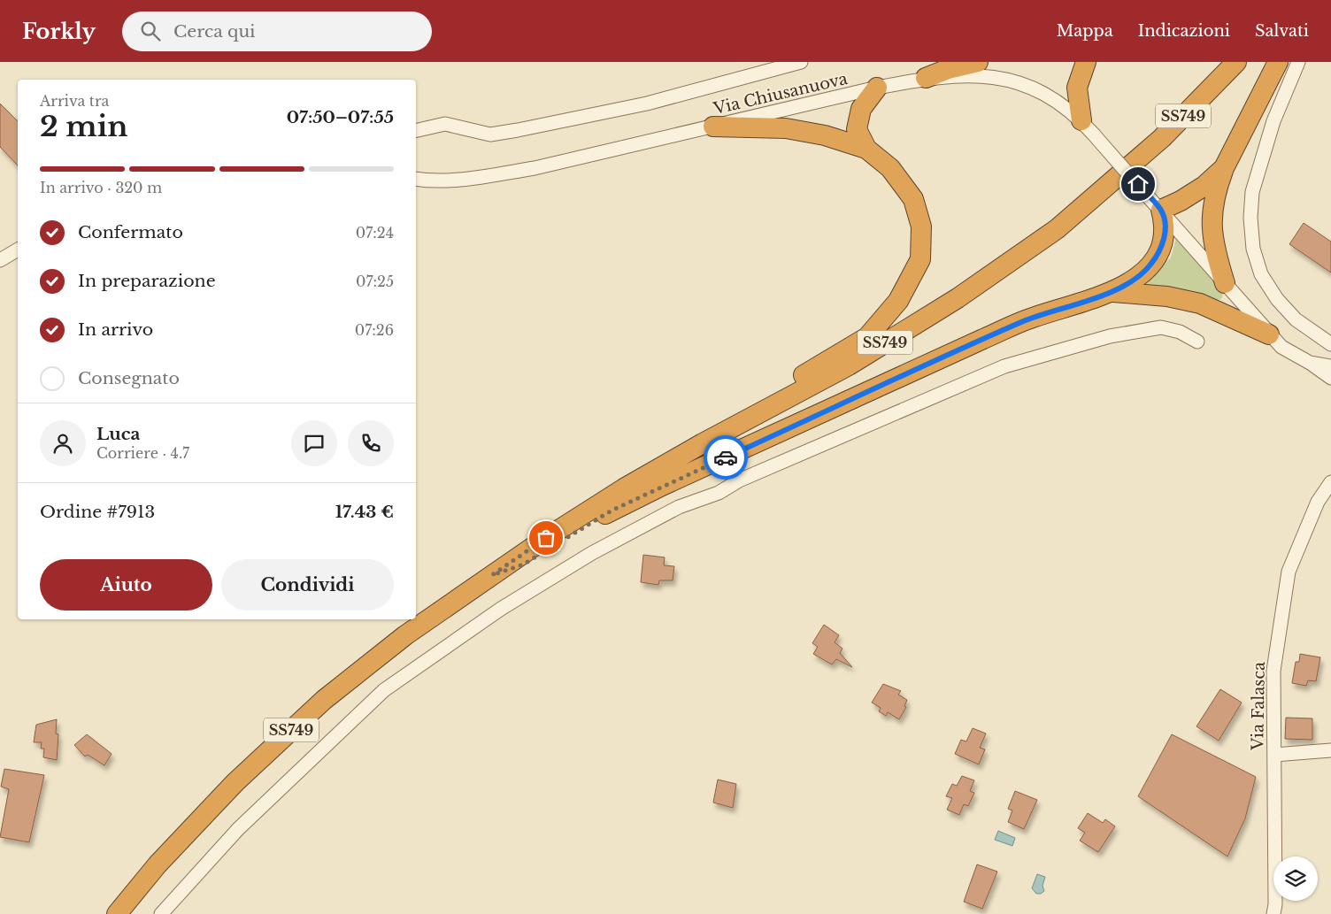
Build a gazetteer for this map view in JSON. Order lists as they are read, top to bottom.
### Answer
{
  "streets": {
    "highway": ["SS749"],
    "street": ["Via Chiusanuova", "Via Falasca"]
  },
  "page": {
    "header": "Forkly",
    "search": "Cerca qui",
    "nav": ["Mappa", "Indicazioni", "Salvati"],
    "heading": ["2 min", "Arriva tra", "07:50–07:55"],
    "panel": [
      "Luca",
      "Corriere · 4.7",
      "Ordine #7913",
      "17.43 €"
    ],
    "bar": "In arrivo · 320 m",
    "list": [
      ["Confermato", "07:24"],
      ["In preparazione", "07:25"],
      ["In arrivo", "07:26"],
      "Consegnato"
    ],
    "buttons": ["Aiuto", "Condividi"]
  }
}
